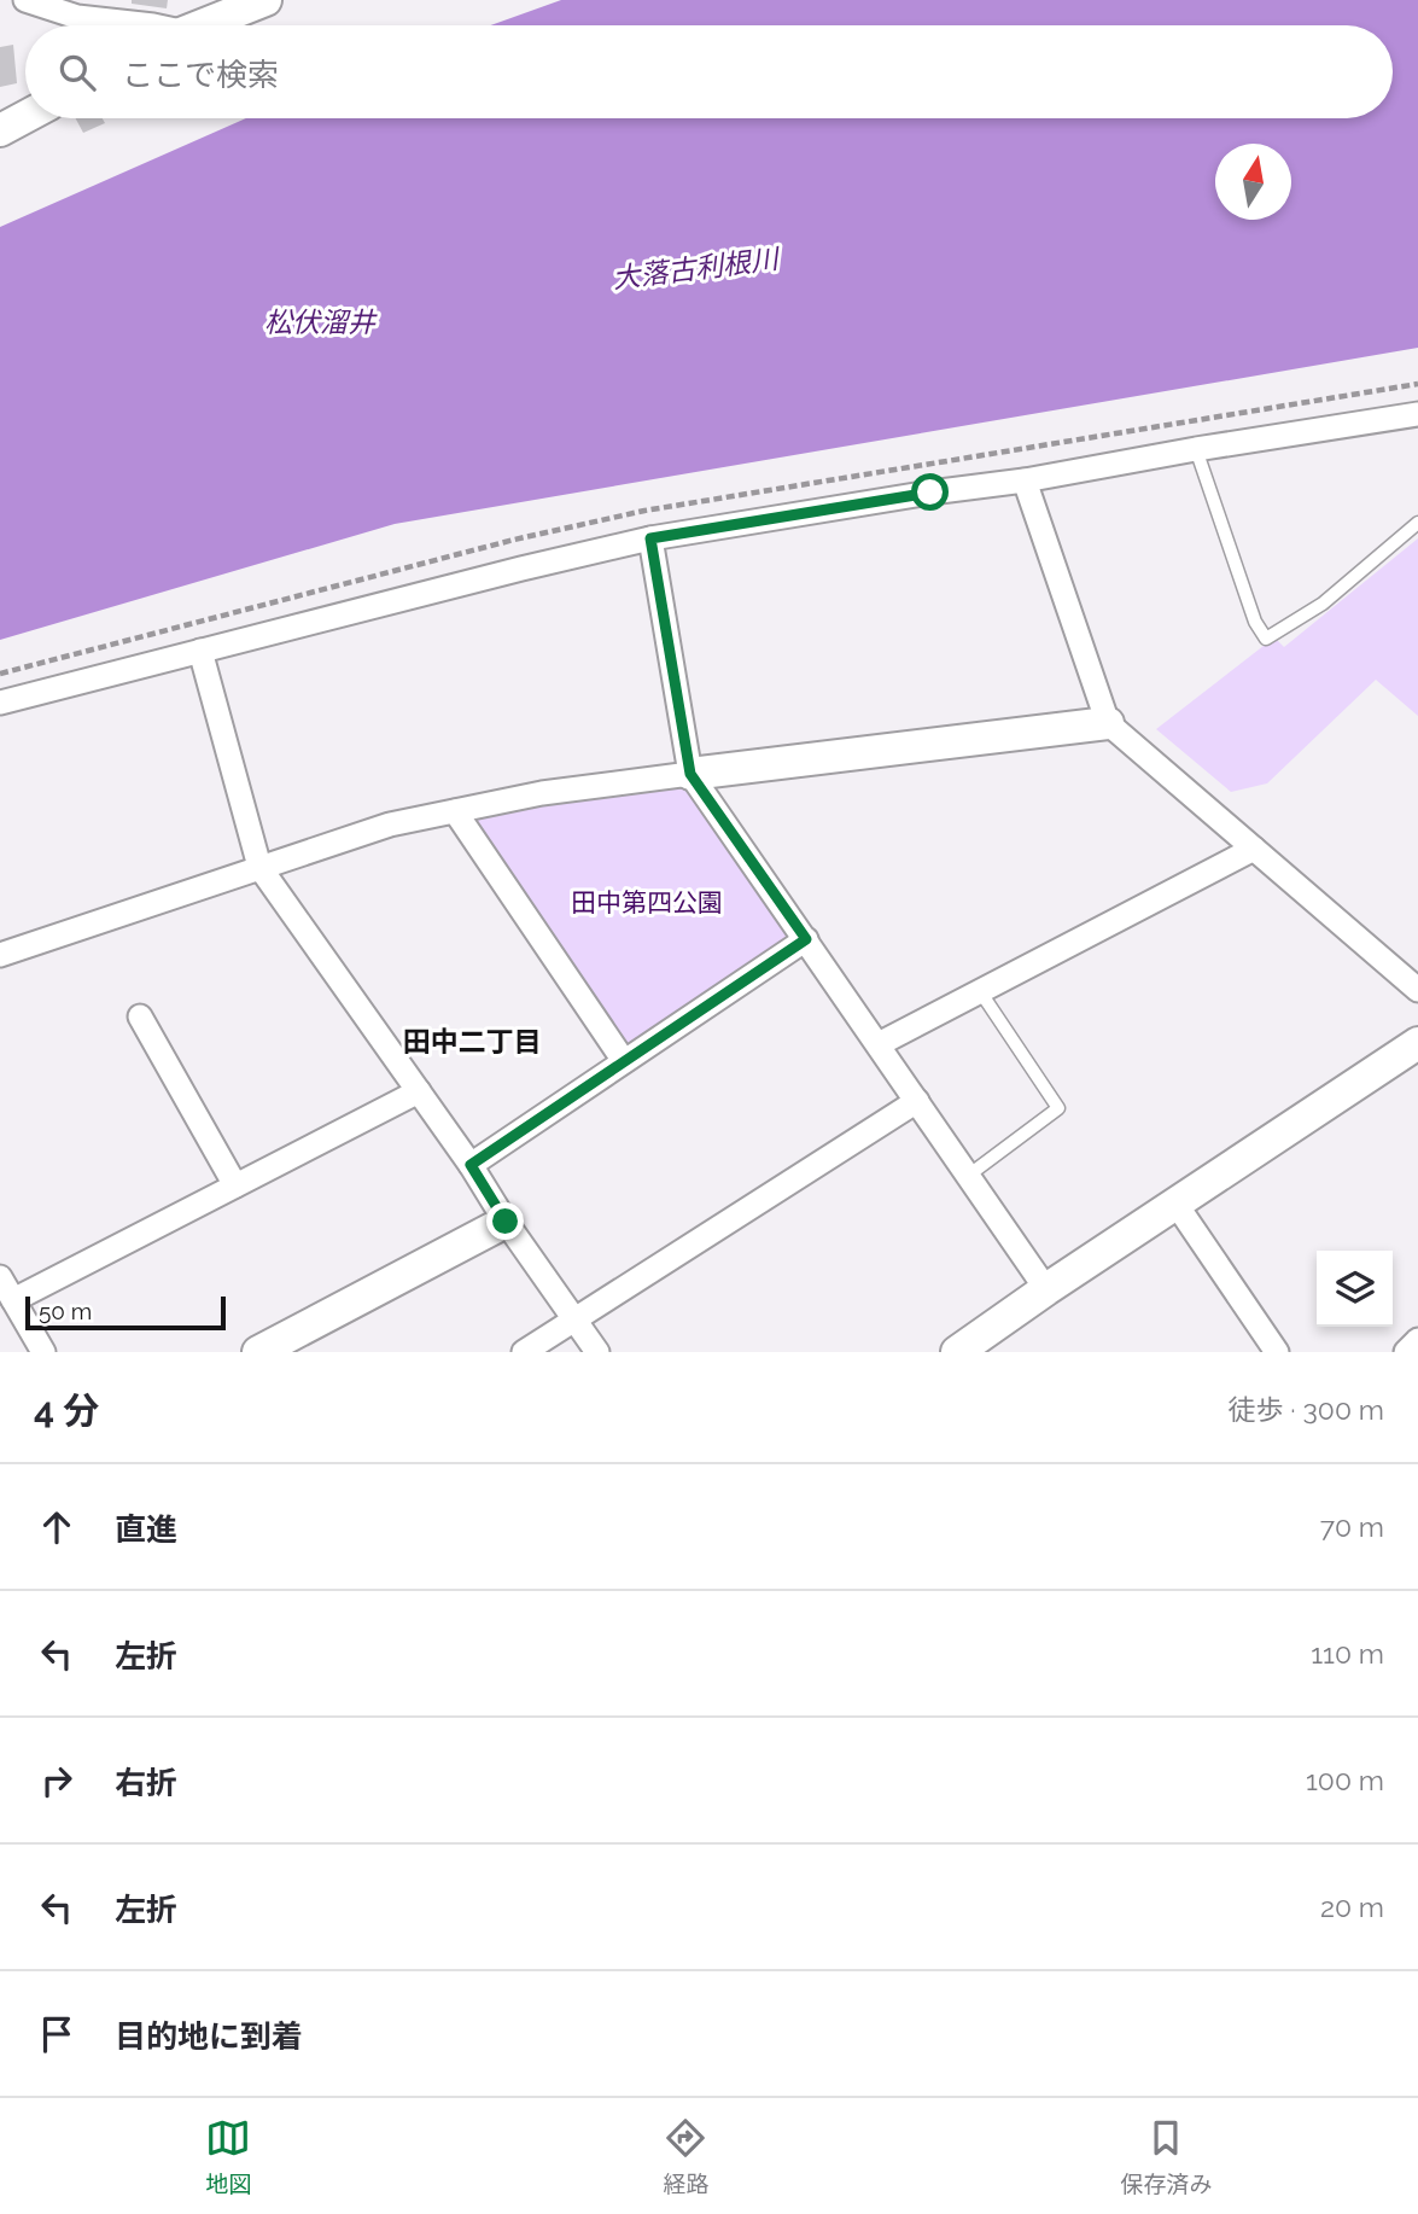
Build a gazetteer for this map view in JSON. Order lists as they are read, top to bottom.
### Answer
{
  "districts": ["田中二丁目"],
  "water": ["大落古利根川", "松伏溜井"],
  "parks": ["田中第四公園"],
  "scale_bar": "50 m",
  "north": "top",
  "page": {
    "search": "ここで検索",
    "scale": "50 m",
    "heading": ["4 分", "徒歩 · 300 m"],
    "list": [
      ["直進", "70 m"],
      ["左折", "110 m"],
      ["右折", "100 m"],
      ["左折", "20 m"],
      "目的地に到着"
    ],
    "nav": ["地図", "経路", "保存済み"]
  }
}
